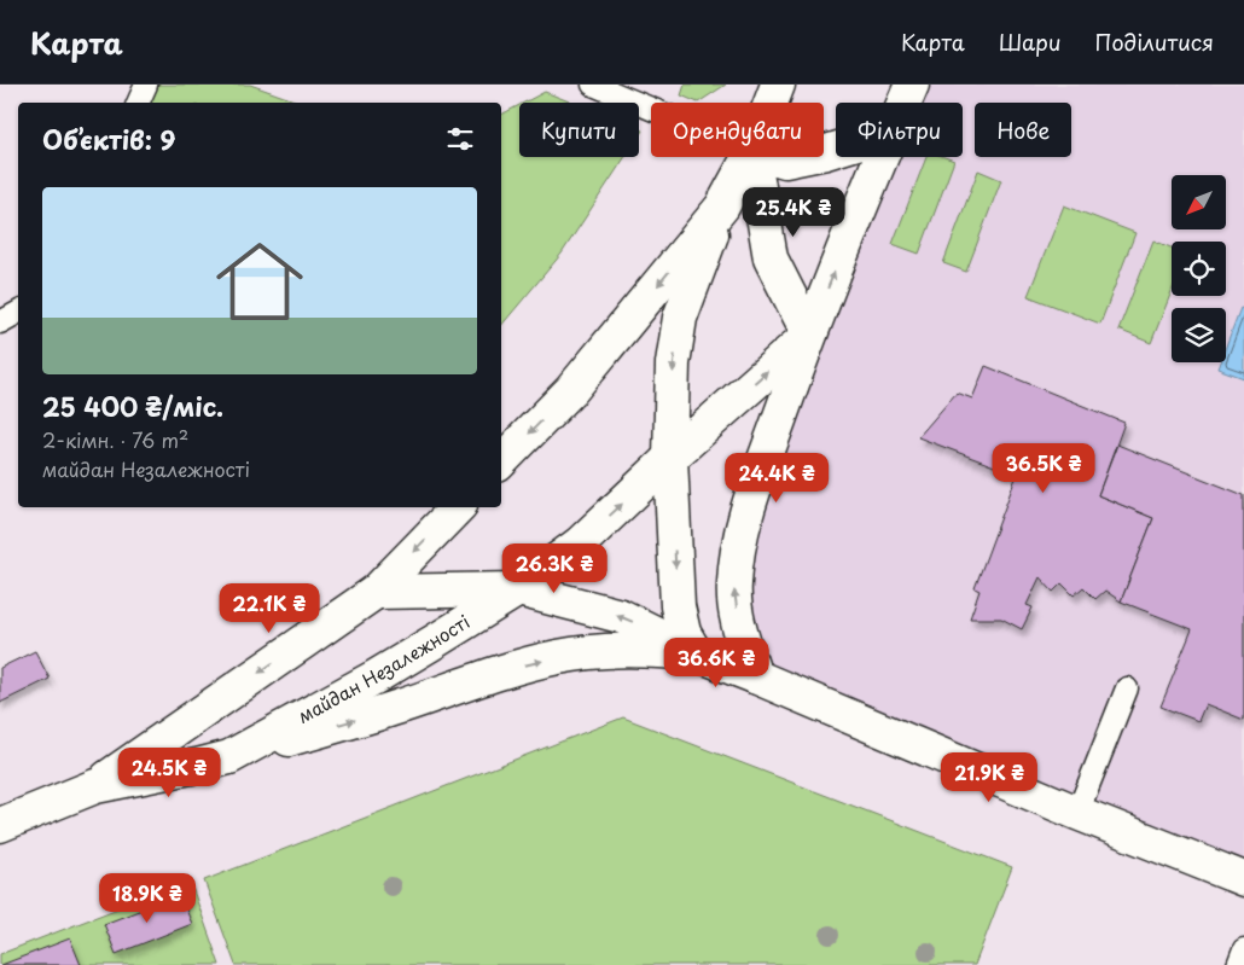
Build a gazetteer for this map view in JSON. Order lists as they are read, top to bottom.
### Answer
{
  "streets": {
    "main road": ["майдан Незалежності"]
  },
  "north": "bottom left",
  "page": {
    "header": "Карта",
    "nav": ["Карта", "Шари", "Поділитися"],
    "chip": [
      "Купити",
      "Орендувати",
      "Фільтри",
      "Нове"
    ],
    "heading": "Об’єктів: 9",
    "list": [
      {
        "name": "25 400 ₴/міс.",
        "note": "2-кімн. · 76 m² · майдан Незалежності"
      }
    ],
    "price": [
      "25.4K ₴",
      "36.5K ₴",
      "24.4K ₴",
      "26.3K ₴",
      "22.1K ₴",
      "36.6K ₴",
      "24.5K ₴",
      "21.9K ₴",
      "18.9K ₴"
    ]
  }
}
